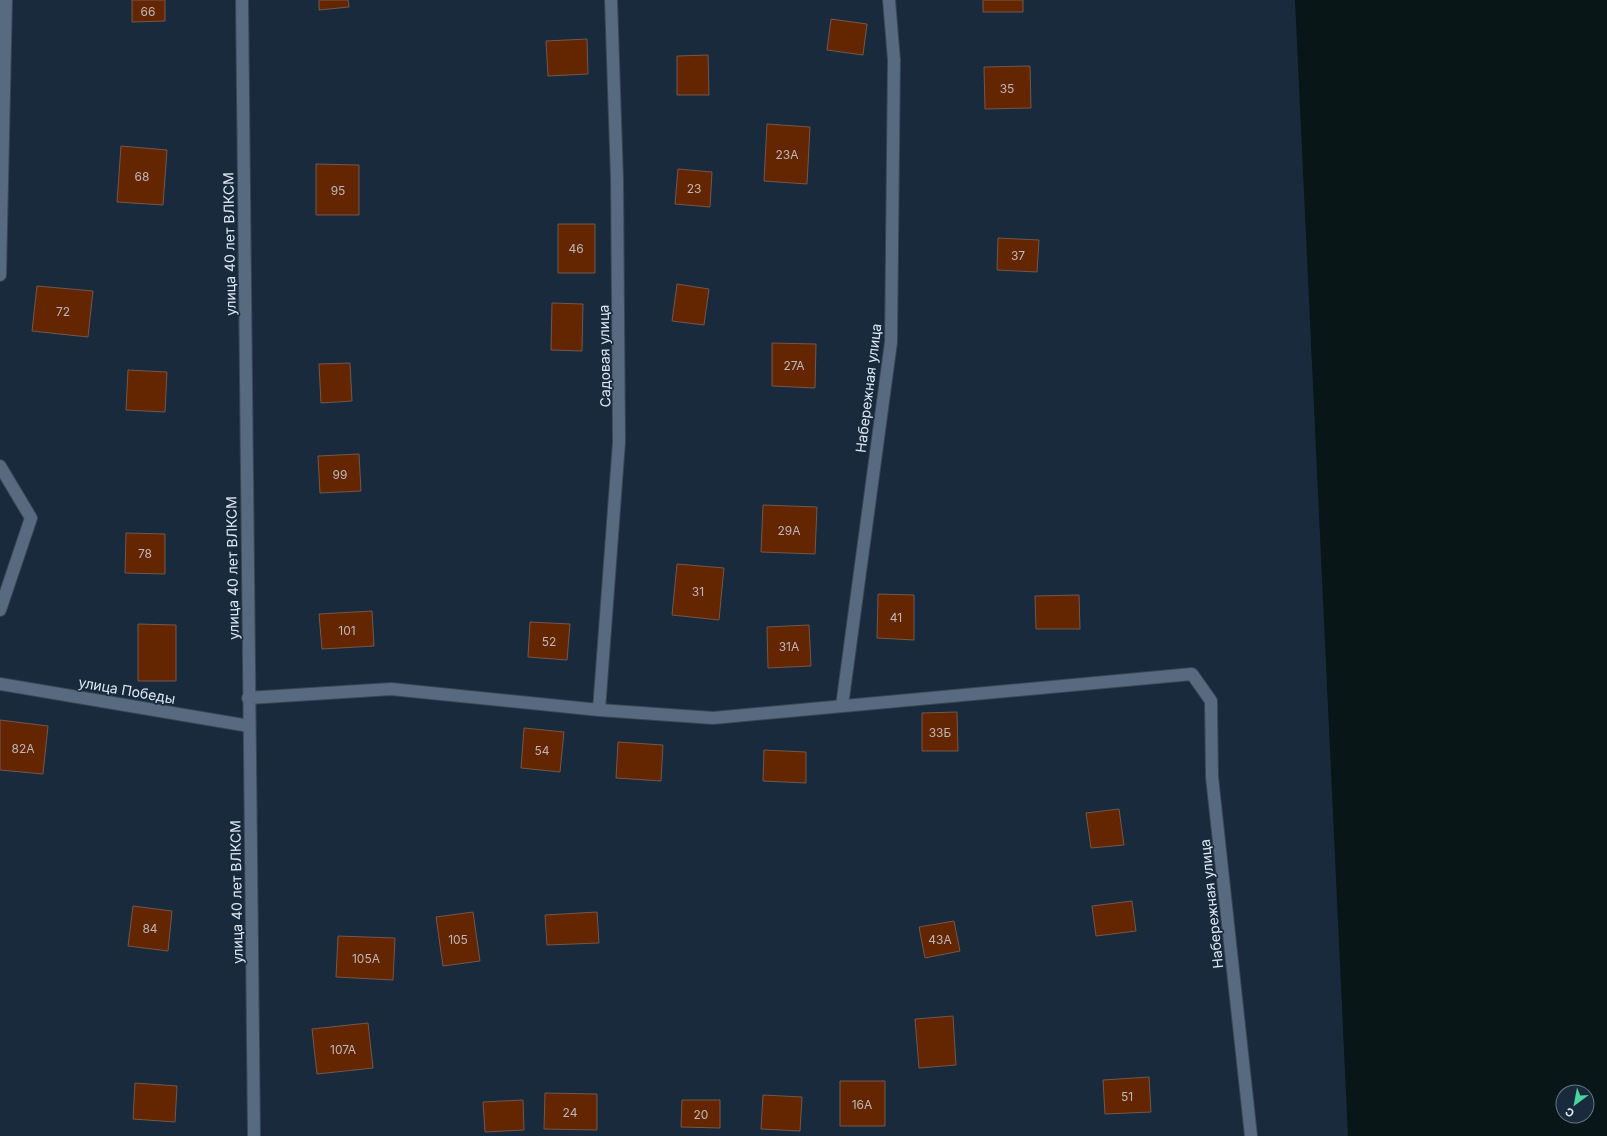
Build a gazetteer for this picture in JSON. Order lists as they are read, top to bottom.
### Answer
{
  "streets": {
    "street": [
      "улица 40 лет ВЛКСМ",
      "Садовая улица",
      "Набережная улица",
      "улица Победы"
    ]
  },
  "crossings": [
    ["улица 40 лет ВЛКСМ", "улица Победы"]
  ],
  "house_numbers": [
    "66",
    "35",
    "23А",
    "68",
    "23",
    "95",
    "46",
    "37",
    "72",
    "27А",
    "99",
    "29А",
    "78",
    "31",
    "41",
    "101",
    "52",
    "31А",
    "33Б",
    "82А",
    "54",
    "84",
    "105",
    "43А",
    "105А",
    "107А",
    "51",
    "16А",
    "24",
    "20"
  ],
  "north": "bottom left"
}
